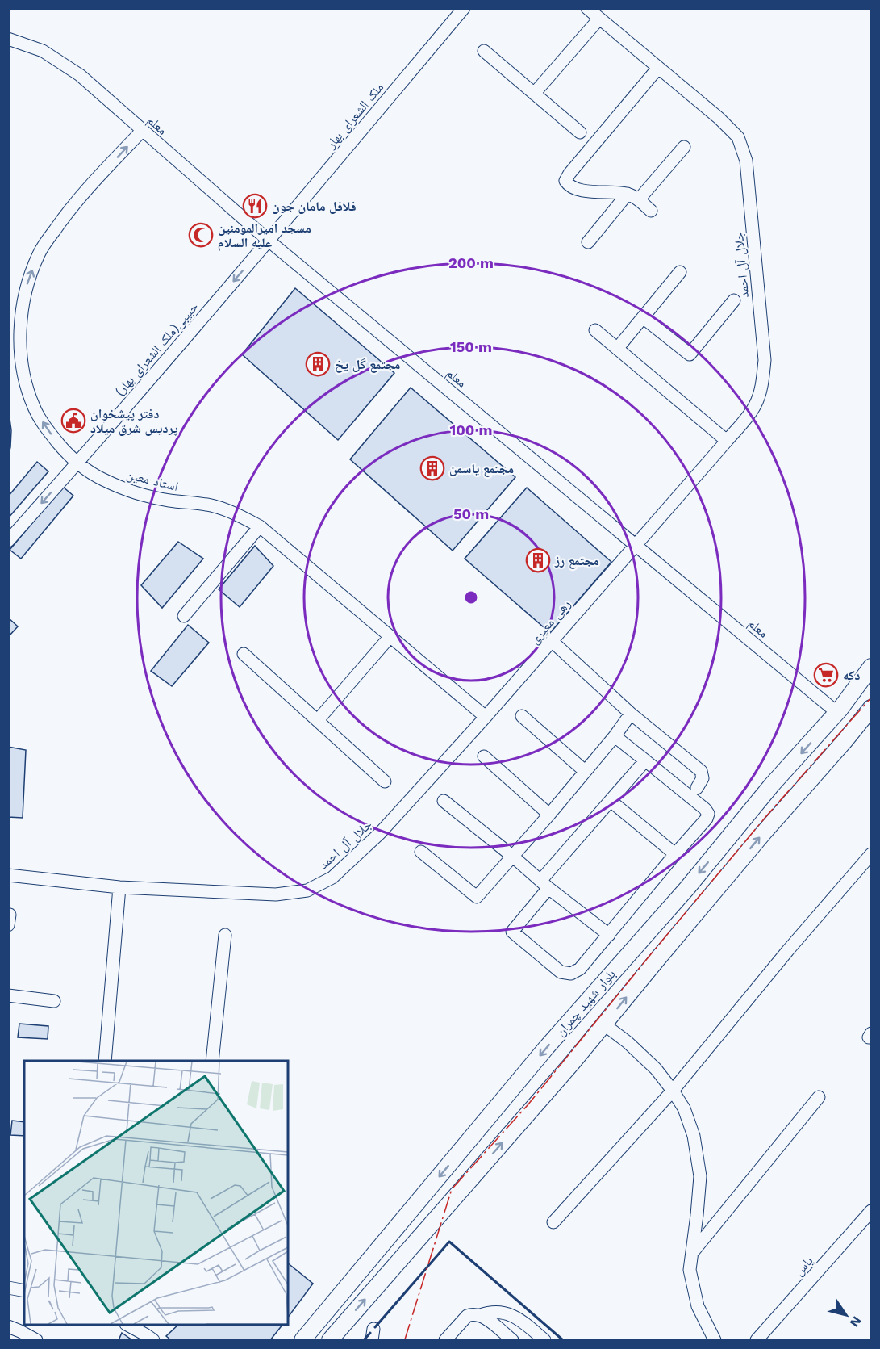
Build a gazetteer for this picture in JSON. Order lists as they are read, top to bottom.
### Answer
{
  "streets": {
    "main road": ["بلوار شهید چمران"],
    "street": [
      "ملک الشعرای بهار",
      "معلم",
      "جلال آل احمد",
      "حبیبی(ملک الشعرای بهار)",
      "استاد معین",
      "رهی معیری",
      "یاس"
    ]
  },
  "crossings": [
    ["ملک الشعرای بهار", "معلم"],
    ["ملک الشعرای بهار", "حبیبی(ملک الشعرای بهار)"],
    ["معلم", "جلال آل احمد"],
    ["معلم", "حبیبی(ملک الشعرای بهار)"],
    ["معلم", "استاد معین"],
    ["معلم", "رهی معیری"],
    ["معلم", "بلوار شهید چمران"],
    ["جلال آل احمد", "استاد معین"],
    ["جلال آل احمد", "رهی معیری"],
    ["حبیبی(ملک الشعرای بهار)", "استاد معین"],
    ["استاد معین", "رهی معیری"]
  ],
  "one_way": ["حبیبی(ملک الشعرای بهار)", "استاد معین"],
  "places": {
    "restaurant": ["فلافل مامان جون"],
    "mosque": ["مسجد امیرالمومنین علیه السلام"],
    "building": ["مجتمع گل یخ", "مجتمع یاسمن", "مجتمع رز"],
    "public building": ["دفتر پیشخوان پردیس شرق میلاد"],
    "supermarket": ["دکه"]
  },
  "north": "bottom right",
  "rings": [
    "200 m",
    "150 m",
    "100 m",
    "50 m"
  ]
}
